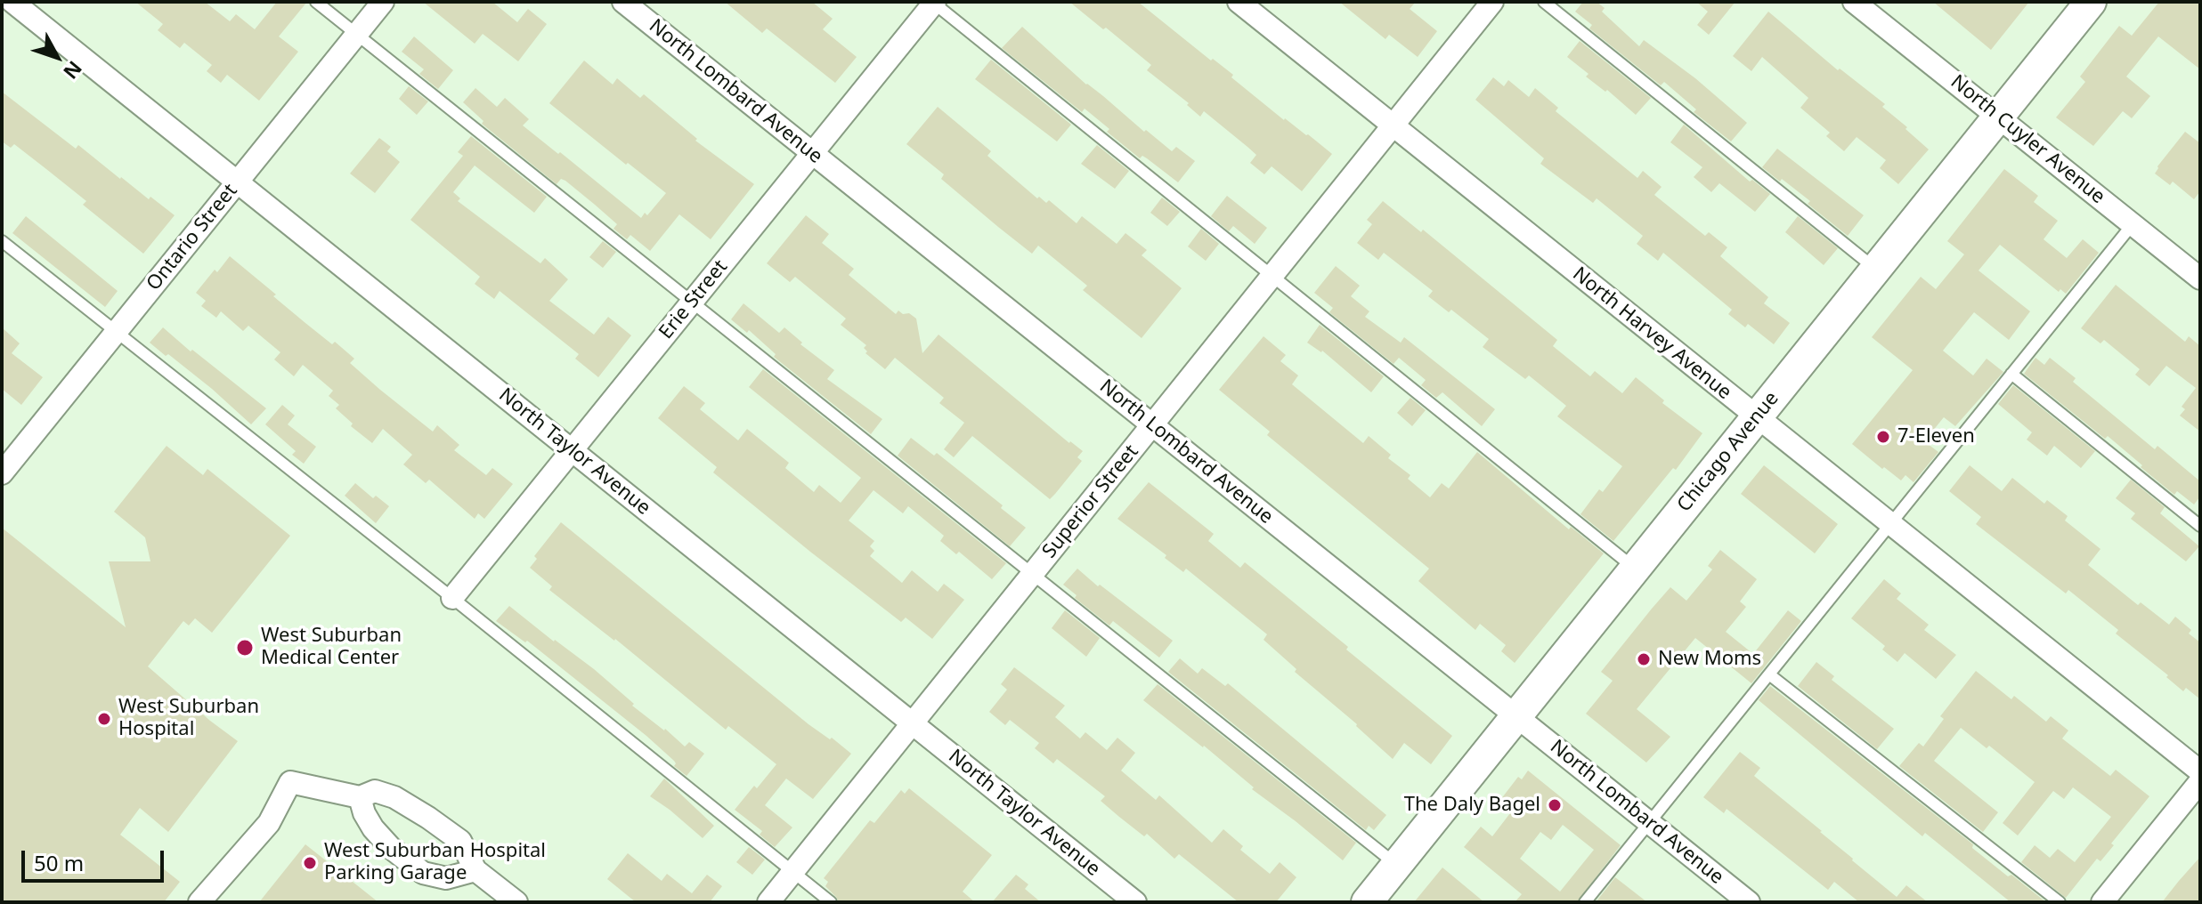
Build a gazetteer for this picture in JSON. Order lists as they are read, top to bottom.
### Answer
{
  "streets": {
    "main road": ["Chicago Avenue"],
    "street": [
      "North Lombard Avenue",
      "North Cuyler Avenue",
      "Ontario Street",
      "Erie Street",
      "North Harvey Avenue",
      "North Taylor Avenue",
      "Superior Street"
    ]
  },
  "crossings": [
    ["North Lombard Avenue", "Erie Street"],
    ["North Lombard Avenue", "Chicago Avenue"],
    ["North Lombard Avenue", "Superior Street"],
    ["North Cuyler Avenue", "Chicago Avenue"],
    ["Ontario Street", "North Taylor Avenue"],
    ["Erie Street", "North Taylor Avenue"],
    ["North Harvey Avenue", "Chicago Avenue"],
    ["North Harvey Avenue", "Superior Street"],
    ["North Taylor Avenue", "Superior Street"]
  ],
  "places": [
    "7-Eleven",
    "West Suburban Medical Center",
    "New Moms",
    "West Suburban Hospital",
    "The Daly Bagel",
    "West Suburban Hospital Parking Garage"
  ],
  "scale_bar": "50 m",
  "north": "bottom right"
}
